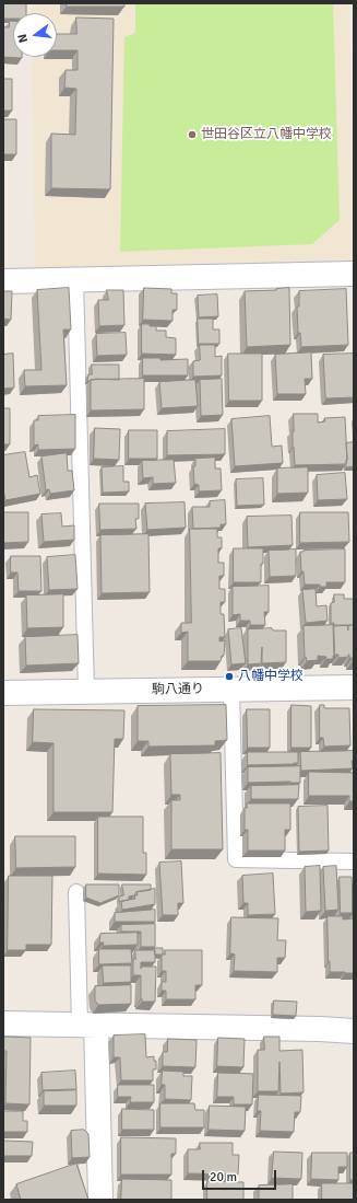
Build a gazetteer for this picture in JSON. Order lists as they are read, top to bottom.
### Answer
{
  "streets": {
    "street": ["駒八通り"]
  },
  "places": ["世田谷区立八幡中学校", "八幡中学校"],
  "scale_bar": "20 m",
  "north": "left"
}
